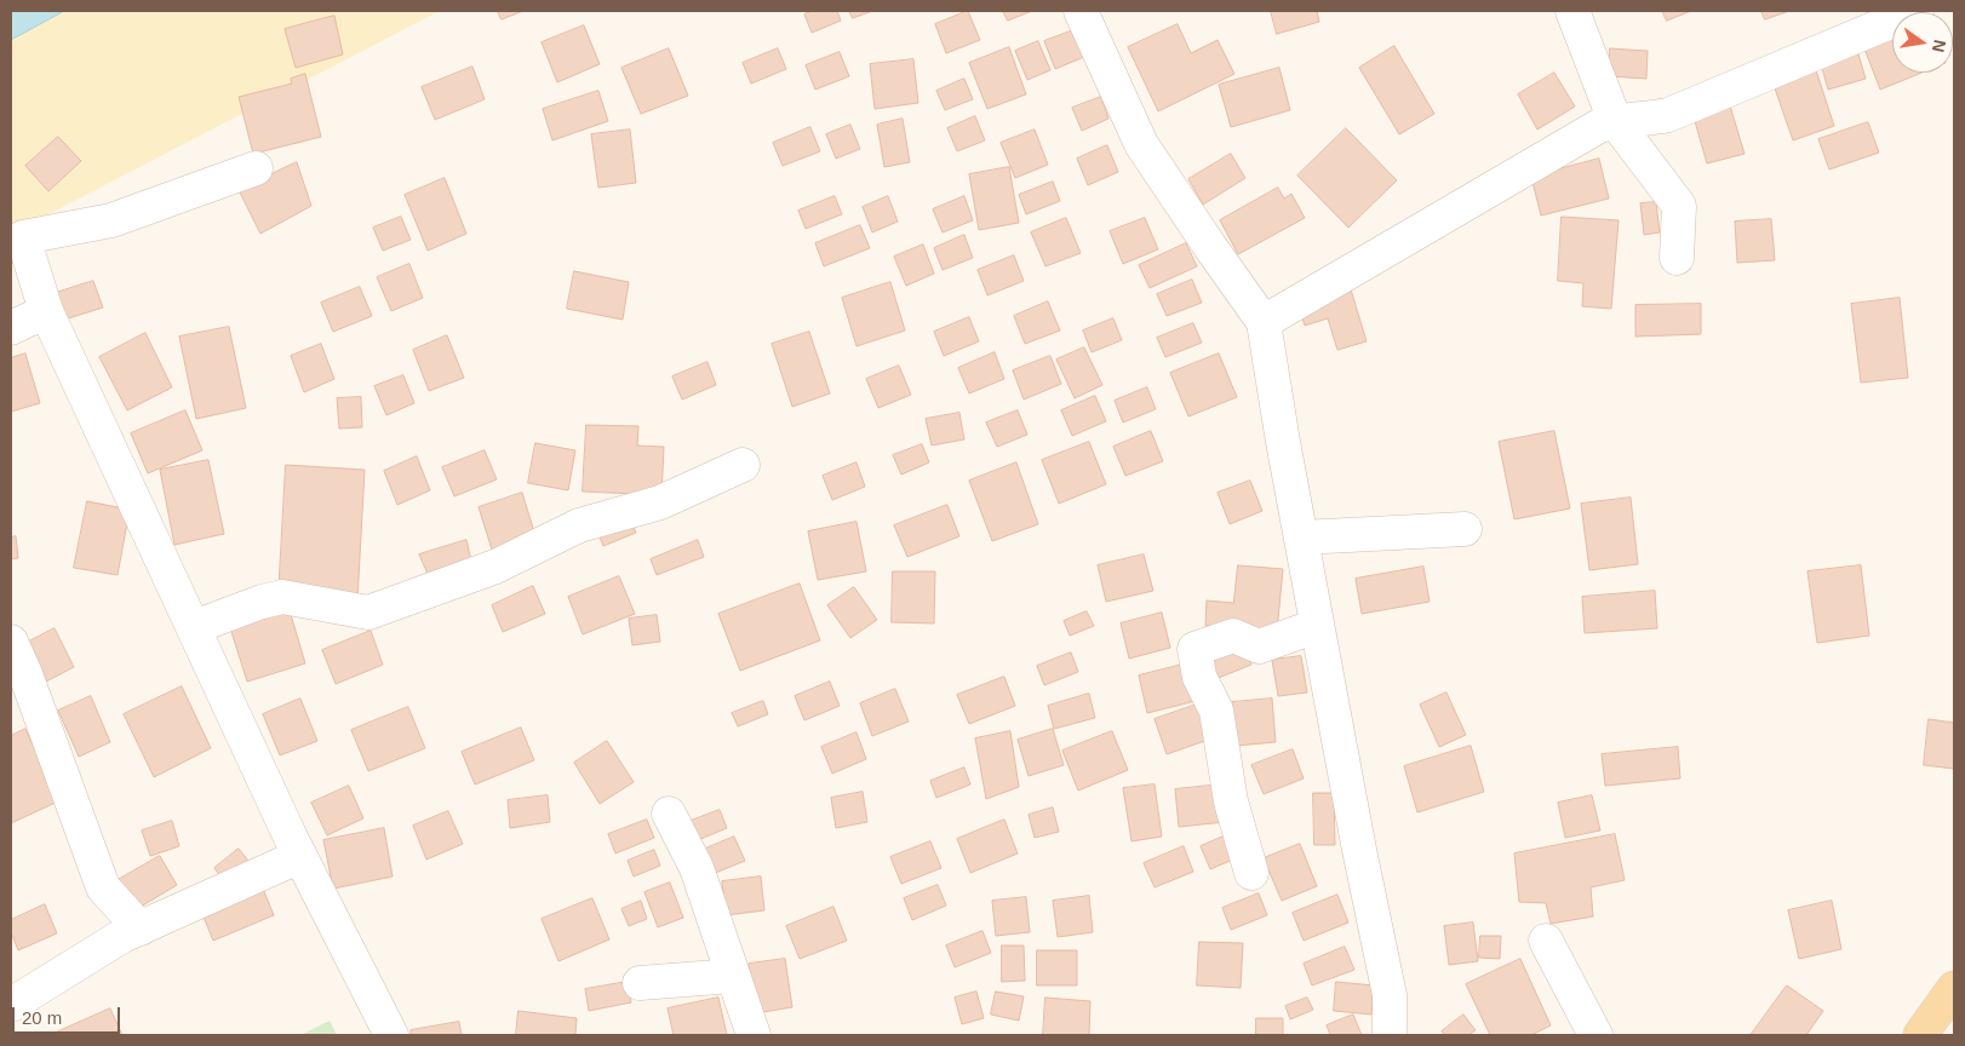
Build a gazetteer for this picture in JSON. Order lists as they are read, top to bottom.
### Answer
{
  "scale_bar": "20 m",
  "north": "right"
}
